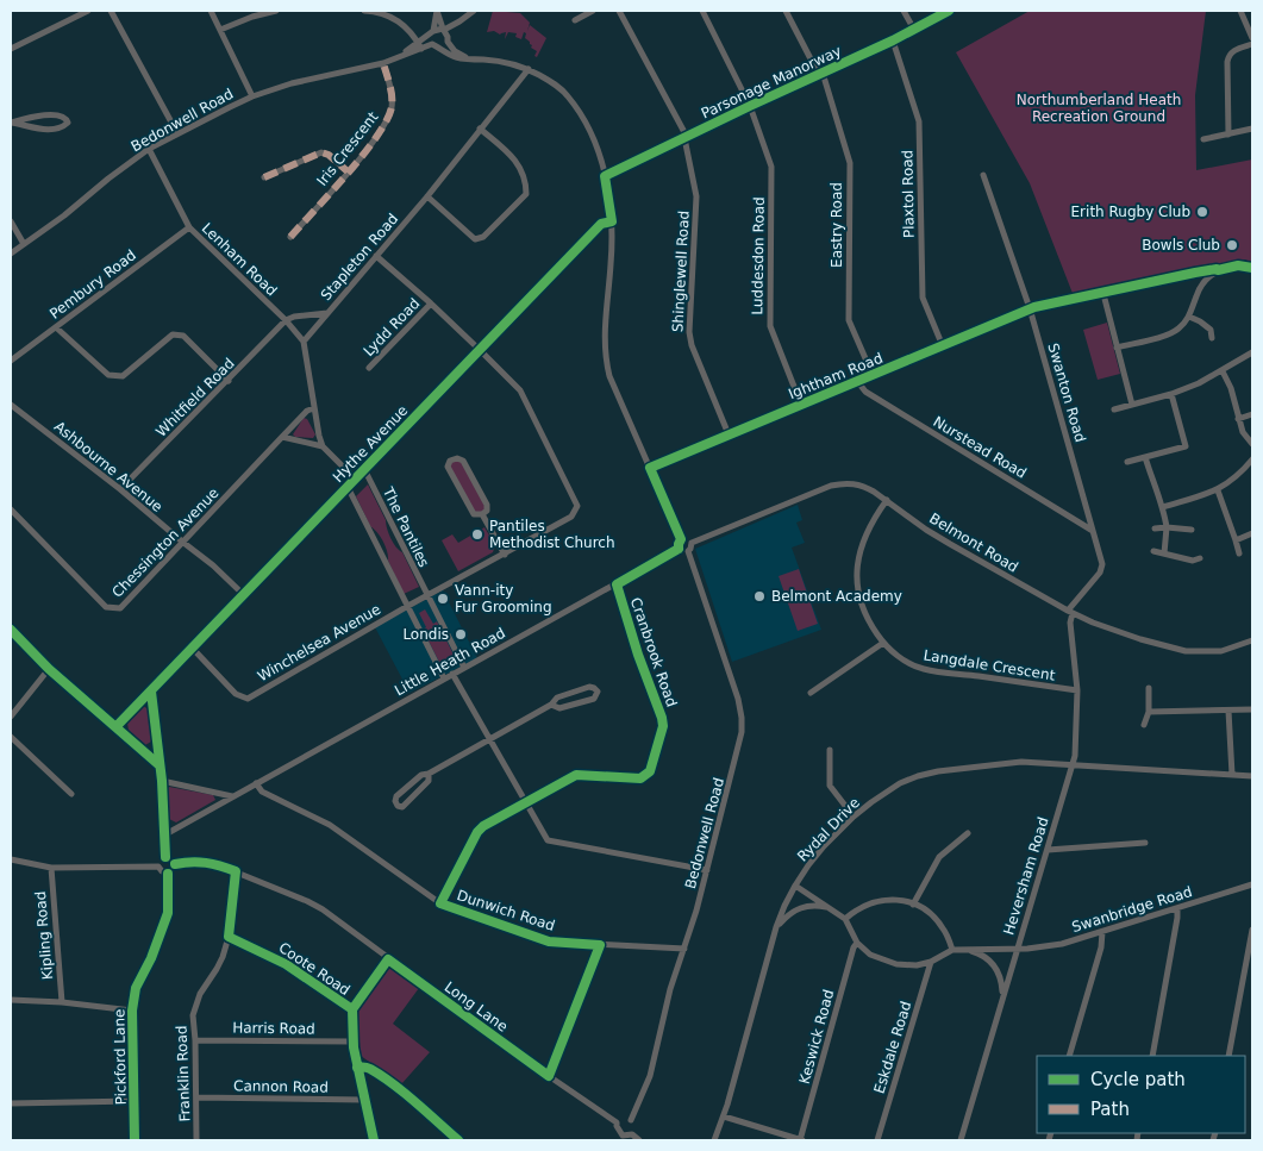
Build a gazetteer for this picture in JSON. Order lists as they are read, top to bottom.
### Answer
{
  "streets": {
    "street": [
      "Parsonage Manorway",
      "Bedonwell Road",
      "Iris Crescent",
      "Plaxtol Road",
      "Eastry Road",
      "Luddesdon Road",
      "Stapleton Road",
      "Lenham Road",
      "Shinglewell Road",
      "Pembury Road",
      "Lydd Road",
      "Ightham Road",
      "Swanton Road",
      "Whitfield Road",
      "Hythe Avenue",
      "Nurstead Road",
      "Ashbourne Avenue",
      "The Pantiles",
      "Chessington Avenue",
      "Belmont Road",
      "Winchelsea Avenue",
      "Cranbrook Road",
      "Little Heath Road",
      "Langdale Crescent",
      "Rydal Drive",
      "Heversham Road",
      "Swanbridge Road",
      "Dunwich Road",
      "Kipling Road",
      "Coote Road",
      "Long Lane",
      "Harris Road",
      "Keswick Road",
      "Eskdale Road",
      "Pickford Lane",
      "Franklin Road",
      "Cannon Road"
    ]
  },
  "crossings": [
    ["Parsonage Manorway", "Plaxtol Road"],
    ["Parsonage Manorway", "Eastry Road"],
    ["Parsonage Manorway", "Luddesdon Road"],
    ["Parsonage Manorway", "Shinglewell Road"],
    ["Bedonwell Road", "Iris Crescent"],
    ["Bedonwell Road", "Lenham Road"],
    ["Bedonwell Road", "Belmont Road"],
    ["Bedonwell Road", "Little Heath Road"],
    ["Bedonwell Road", "Dunwich Road"],
    ["Bedonwell Road", "Long Lane"],
    ["Plaxtol Road", "Ightham Road"],
    ["Eastry Road", "Ightham Road"],
    ["Luddesdon Road", "Ightham Road"],
    ["Stapleton Road", "Lenham Road"],
    ["Lenham Road", "Pembury Road"],
    ["Lenham Road", "Whitfield Road"],
    ["Shinglewell Road", "Ightham Road"],
    ["Ightham Road", "Swanton Road"],
    ["Ightham Road", "Nurstead Road"],
    ["Swanton Road", "Nurstead Road"],
    ["Swanton Road", "Belmont Road"],
    ["Swanton Road", "Heversham Road"],
    ["Whitfield Road", "Ashbourne Avenue"],
    ["Hythe Avenue", "Ashbourne Avenue"],
    ["Hythe Avenue", "The Pantiles"],
    ["Hythe Avenue", "Winchelsea Avenue"],
    ["Ashbourne Avenue", "Chessington Avenue"],
    ["The Pantiles", "Little Heath Road"],
    ["Belmont Road", "Little Heath Road"],
    ["Belmont Road", "Langdale Crescent"],
    ["Belmont Road", "Heversham Road"],
    ["Cranbrook Road", "Little Heath Road"],
    ["Cranbrook Road", "Dunwich Road"],
    ["Little Heath Road", "Dunwich Road"],
    ["Langdale Crescent", "Heversham Road"],
    ["Rydal Drive", "Heversham Road"],
    ["Heversham Road", "Swanbridge Road"],
    ["Coote Road", "Franklin Road"],
    ["Long Lane", "Pickford Lane"],
    ["Long Lane", "Franklin Road"],
    ["Harris Road", "Franklin Road"],
    ["Franklin Road", "Cannon Road"]
  ],
  "parks": ["Northumberland Heath Recreation Ground"],
  "places": [
    "Erith Rugby Club",
    "Bowls Club",
    "Pantiles Methodist Church",
    "Belmont Academy",
    "Vann-ity Fur Grooming",
    "Londis"
  ],
  "legend": ["Cycle path", "Path"]
}
